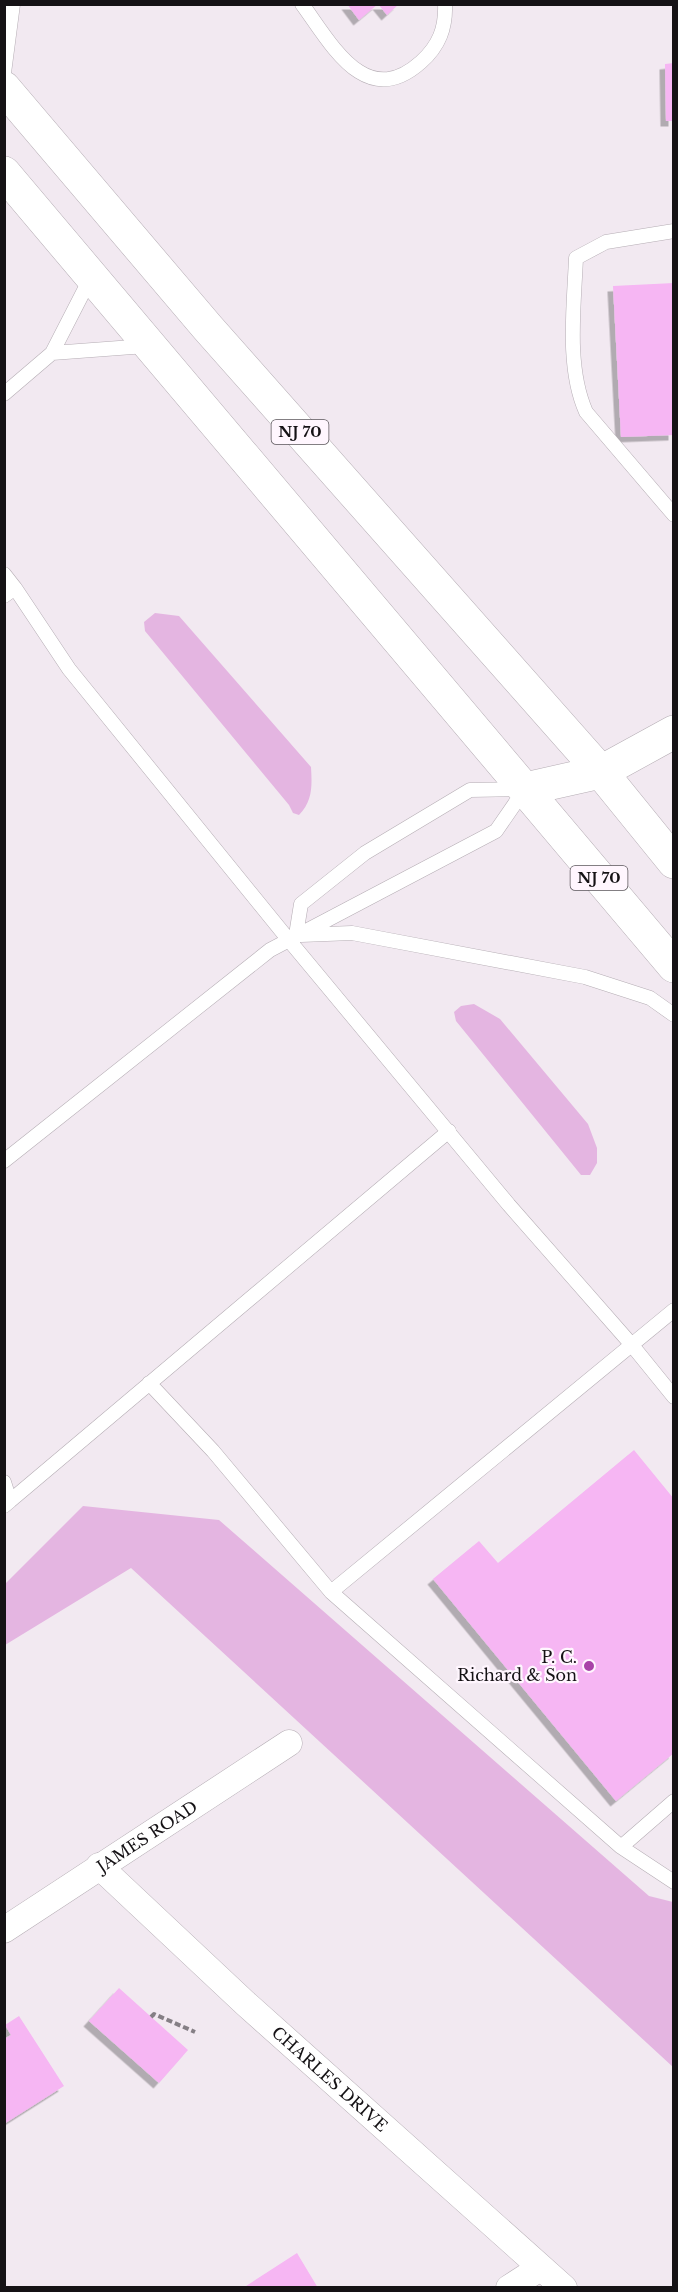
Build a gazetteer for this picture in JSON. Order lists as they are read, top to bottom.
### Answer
{
  "streets": {
    "main road": ["NJ 70"],
    "street": ["JAMES ROAD", "CHARLES DRIVE"]
  },
  "crossings": [
    ["JAMES ROAD", "CHARLES DRIVE"]
  ],
  "places": ["P. C. Richard & Son"]
}
